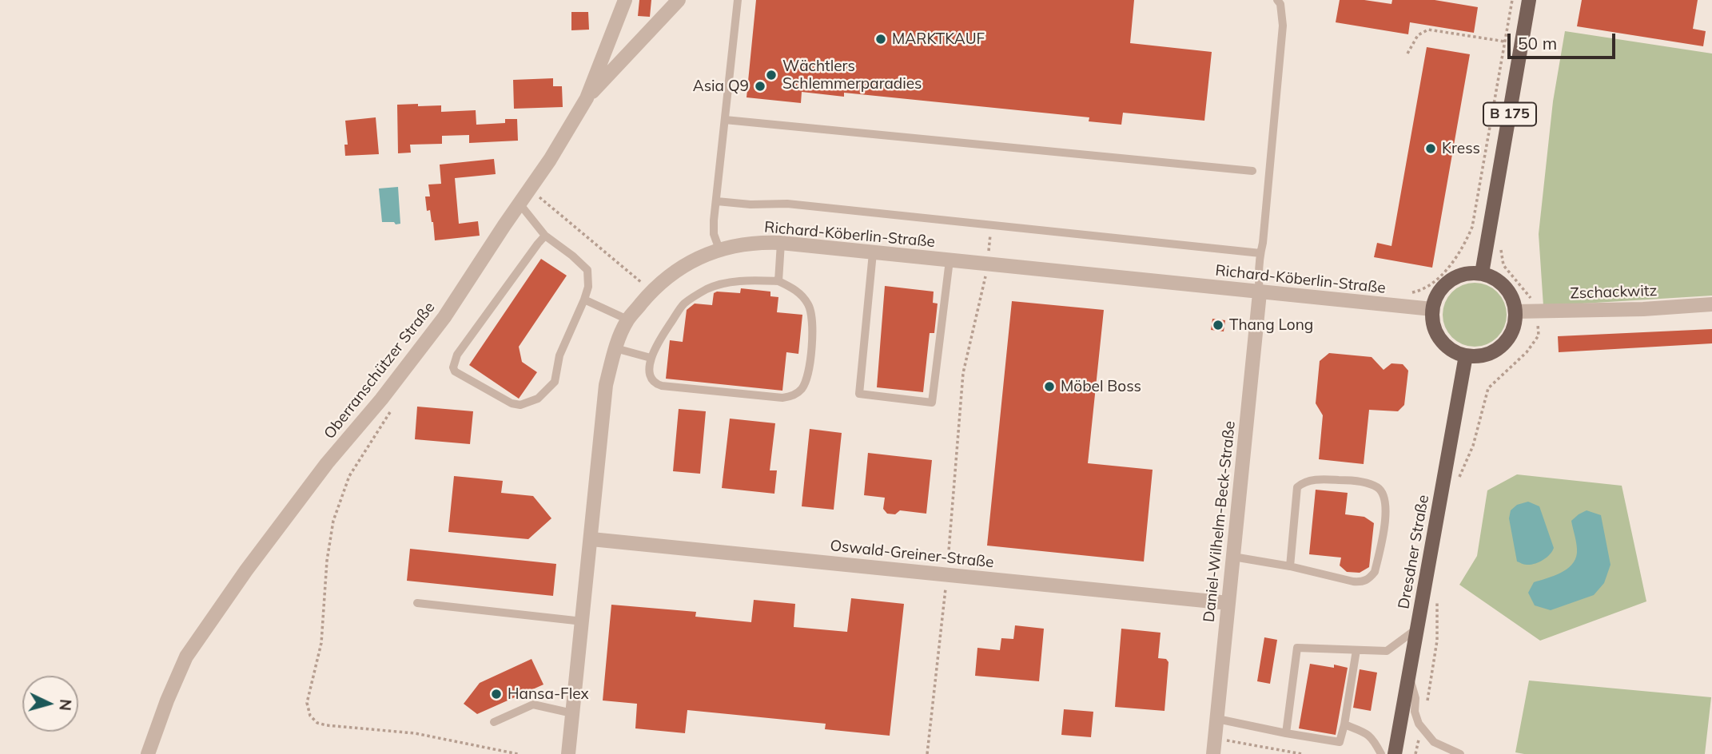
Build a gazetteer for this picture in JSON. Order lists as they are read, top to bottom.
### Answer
{
  "streets": {
    "main road": ["B 175", "Dresdner Straße"],
    "street": [
      "Richard-Köberlin-Straße",
      "Zschackwitz",
      "Oberranschützer Straße",
      "Daniel-Wilhelm-Beck-Straße",
      "Oswald-Greiner-Straße"
    ]
  },
  "crossings": [
    ["B 175", "Richard-Köberlin-Straße"],
    ["B 175", "Zschackwitz"],
    ["B 175", "Dresdner Straße"],
    ["Richard-Köberlin-Straße", "Zschackwitz"],
    ["Richard-Köberlin-Straße", "Daniel-Wilhelm-Beck-Straße"],
    ["Richard-Köberlin-Straße", "Dresdner Straße"],
    ["Richard-Köberlin-Straße", "Oswald-Greiner-Straße"],
    ["Zschackwitz", "Dresdner Straße"],
    ["Daniel-Wilhelm-Beck-Straße", "Oswald-Greiner-Straße"]
  ],
  "places": [
    "MARKTKAUF",
    "Wächtlers Schlemmerparadies",
    "Asia Q9",
    "Kress",
    "Thang Long",
    "Möbel Boss",
    "Hansa-Flex"
  ],
  "scale_bar": "50 m",
  "north": "right"
}
